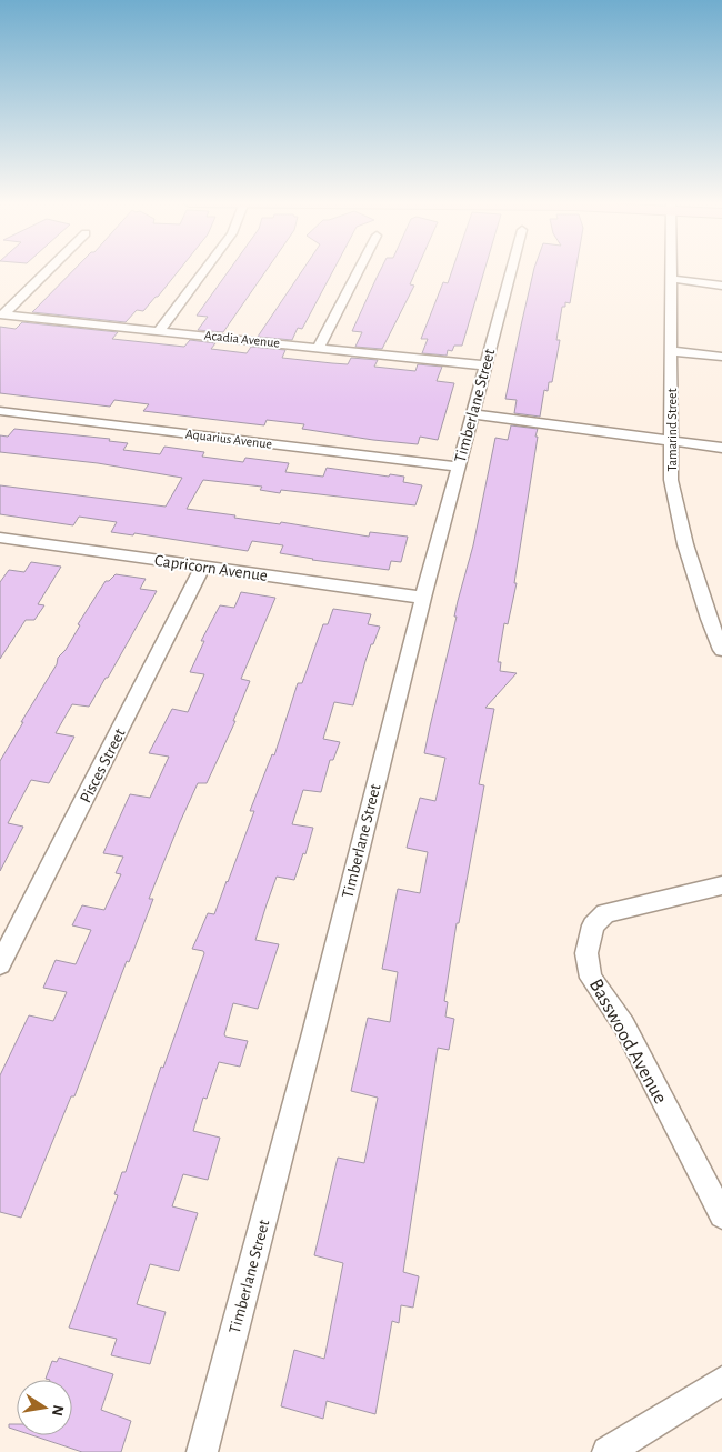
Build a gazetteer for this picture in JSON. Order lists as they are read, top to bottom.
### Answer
{
  "streets": {
    "street": [
      "Acadia Avenue",
      "Timberlane Street",
      "Tamarind Street",
      "Aquarius Avenue",
      "Capricorn Avenue",
      "Pisces Street",
      "Basswood Avenue"
    ]
  },
  "crossings": [
    ["Acadia Avenue", "Timberlane Street"],
    ["Timberlane Street", "Aquarius Avenue"],
    ["Timberlane Street", "Capricorn Avenue"],
    ["Capricorn Avenue", "Pisces Street"]
  ],
  "north": "right"
}
